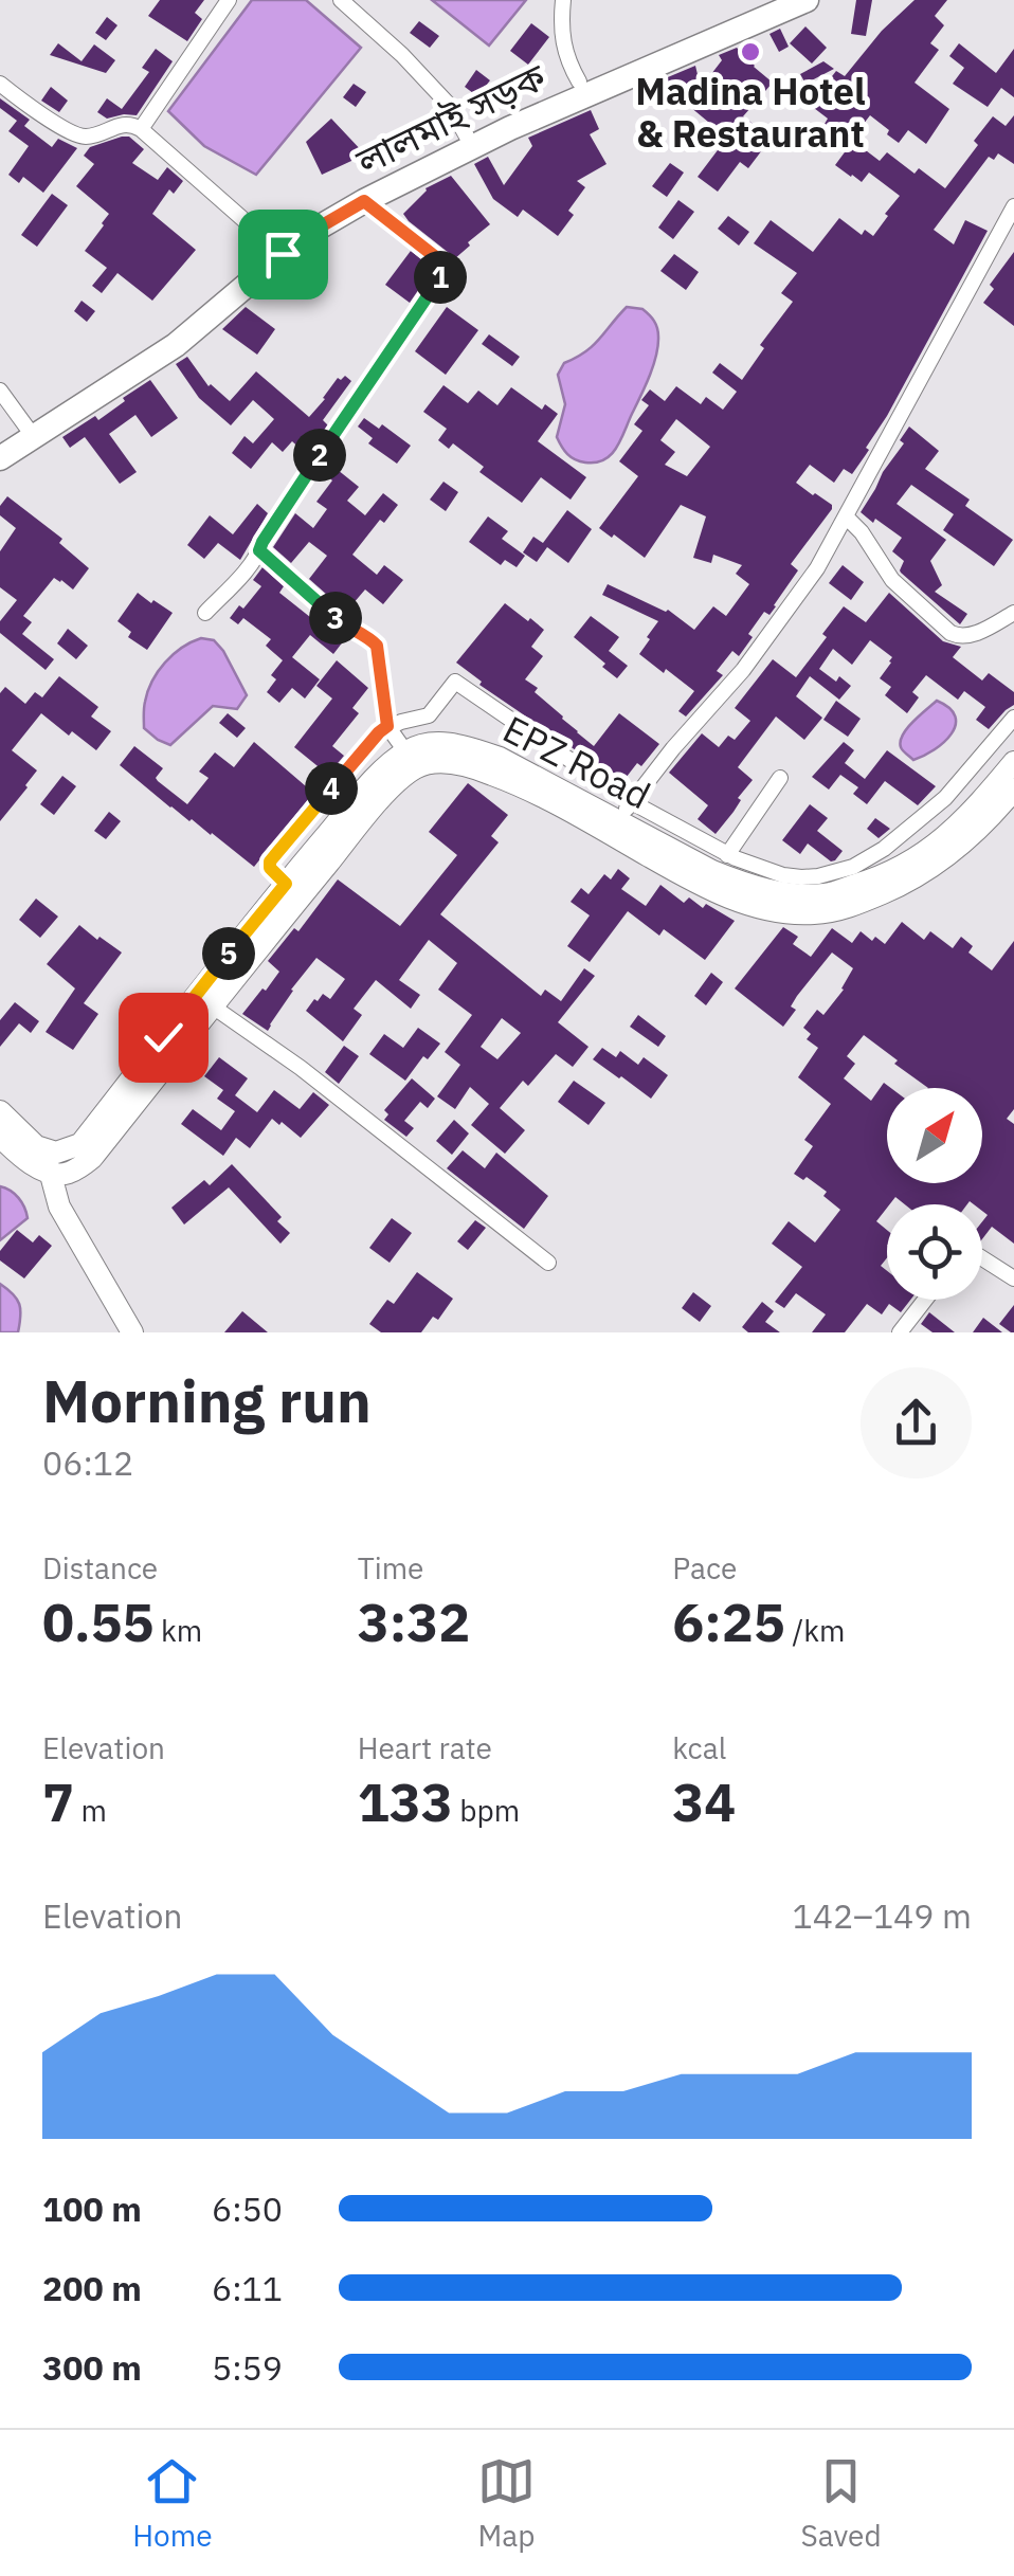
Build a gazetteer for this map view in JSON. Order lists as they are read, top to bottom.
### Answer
{
  "streets": {
    "main road": ["লালমাই সড়ক", "EPZ Road"]
  },
  "places": ["Madina Hotel & Restaurant"],
  "north": "top right",
  "page": {
    "pins": [
      "1",
      "2",
      "3",
      "4",
      "5"
    ],
    "heading": ["Morning run", "06:12"],
    "stats": [
      ["Distance", "0.55 km"],
      ["Time", "3:32"],
      ["Pace", "6:25 /km"],
      ["Elevation", "7 m"],
      ["Heart rate", "133 bpm"],
      ["kcal", "34"]
    ],
    "chart": ["Elevation", "142–149 m"],
    "list": [
      {
        "name": "100 m",
        "note": "6:50"
      },
      {
        "name": "200 m",
        "note": "6:11"
      },
      {
        "name": "300 m",
        "note": "5:59"
      }
    ],
    "tabs": ["Home", "Map", "Saved"]
  }
}
